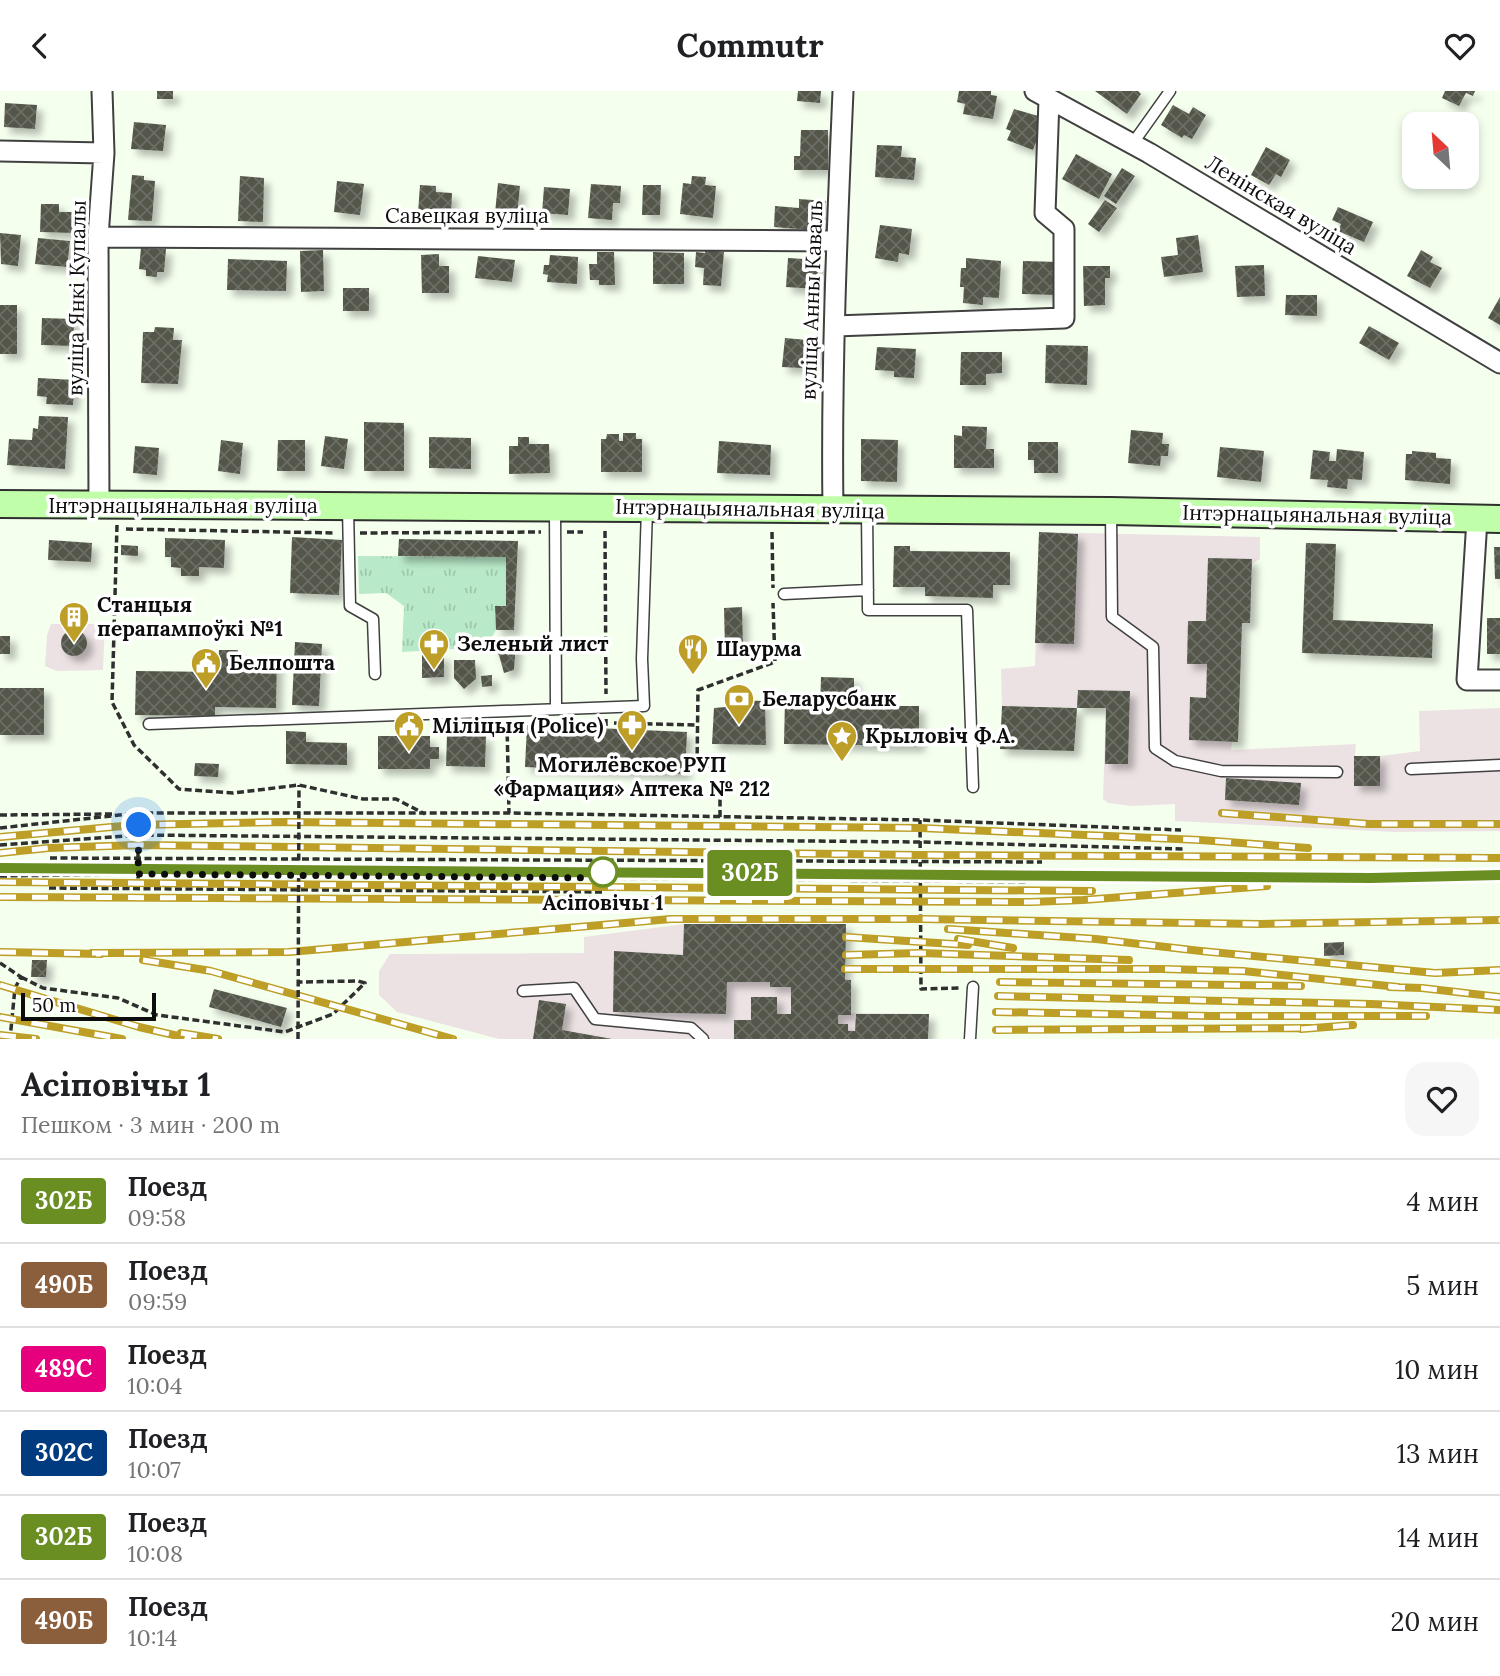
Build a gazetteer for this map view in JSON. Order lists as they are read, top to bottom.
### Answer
{
  "streets": {
    "street": [
      "Ленінская вуліца",
      "Савецкая вуліца",
      "вуліца Янкі Купалы",
      "вуліца Анны Каваль",
      "Інтэрнацыянальная вуліца"
    ]
  },
  "crossings": [
    ["Савецкая вуліца", "вуліца Янкі Купалы"],
    ["Савецкая вуліца", "вуліца Анны Каваль"],
    ["вуліца Янкі Купалы", "Інтэрнацыянальная вуліца"],
    ["вуліца Анны Каваль", "Інтэрнацыянальная вуліца"]
  ],
  "places": {
    "building": ["Станцыя перапампоўкі №1"],
    "pharmacy": ["Зеленый лист", "Могилёвское РУП «Фармация» Аптека № 212"],
    "restaurant": ["Шаурма"],
    "public building": ["Белпошта", "Міліцыя (Police)"],
    "bank": ["Беларусбанк"],
    "place": ["Крыловіч Ф.А."],
    "other": ["Асіповічы 1"]
  },
  "scale_bar": "50 m",
  "north": "top left",
  "page": {
    "header": "Commutr",
    "on_map": "302Б",
    "scale": "50 m",
    "heading": ["Асіповічы 1", "Пешком · 3 мин · 200 m"],
    "list": [
      {
        "mark": "302Б",
        "name": "Поезд",
        "note": "09:58",
        "value": "4 мин"
      },
      {
        "mark": "490Б",
        "name": "Поезд",
        "note": "09:59",
        "value": "5 мин"
      },
      {
        "mark": "489С",
        "name": "Поезд",
        "note": "10:04",
        "value": "10 мин"
      },
      {
        "mark": "302С",
        "name": "Поезд",
        "note": "10:07",
        "value": "13 мин"
      },
      {
        "mark": "302Б",
        "name": "Поезд",
        "note": "10:08",
        "value": "14 мин"
      },
      {
        "mark": "490Б",
        "name": "Поезд",
        "note": "10:14",
        "value": "20 мин"
      }
    ]
  }
}
